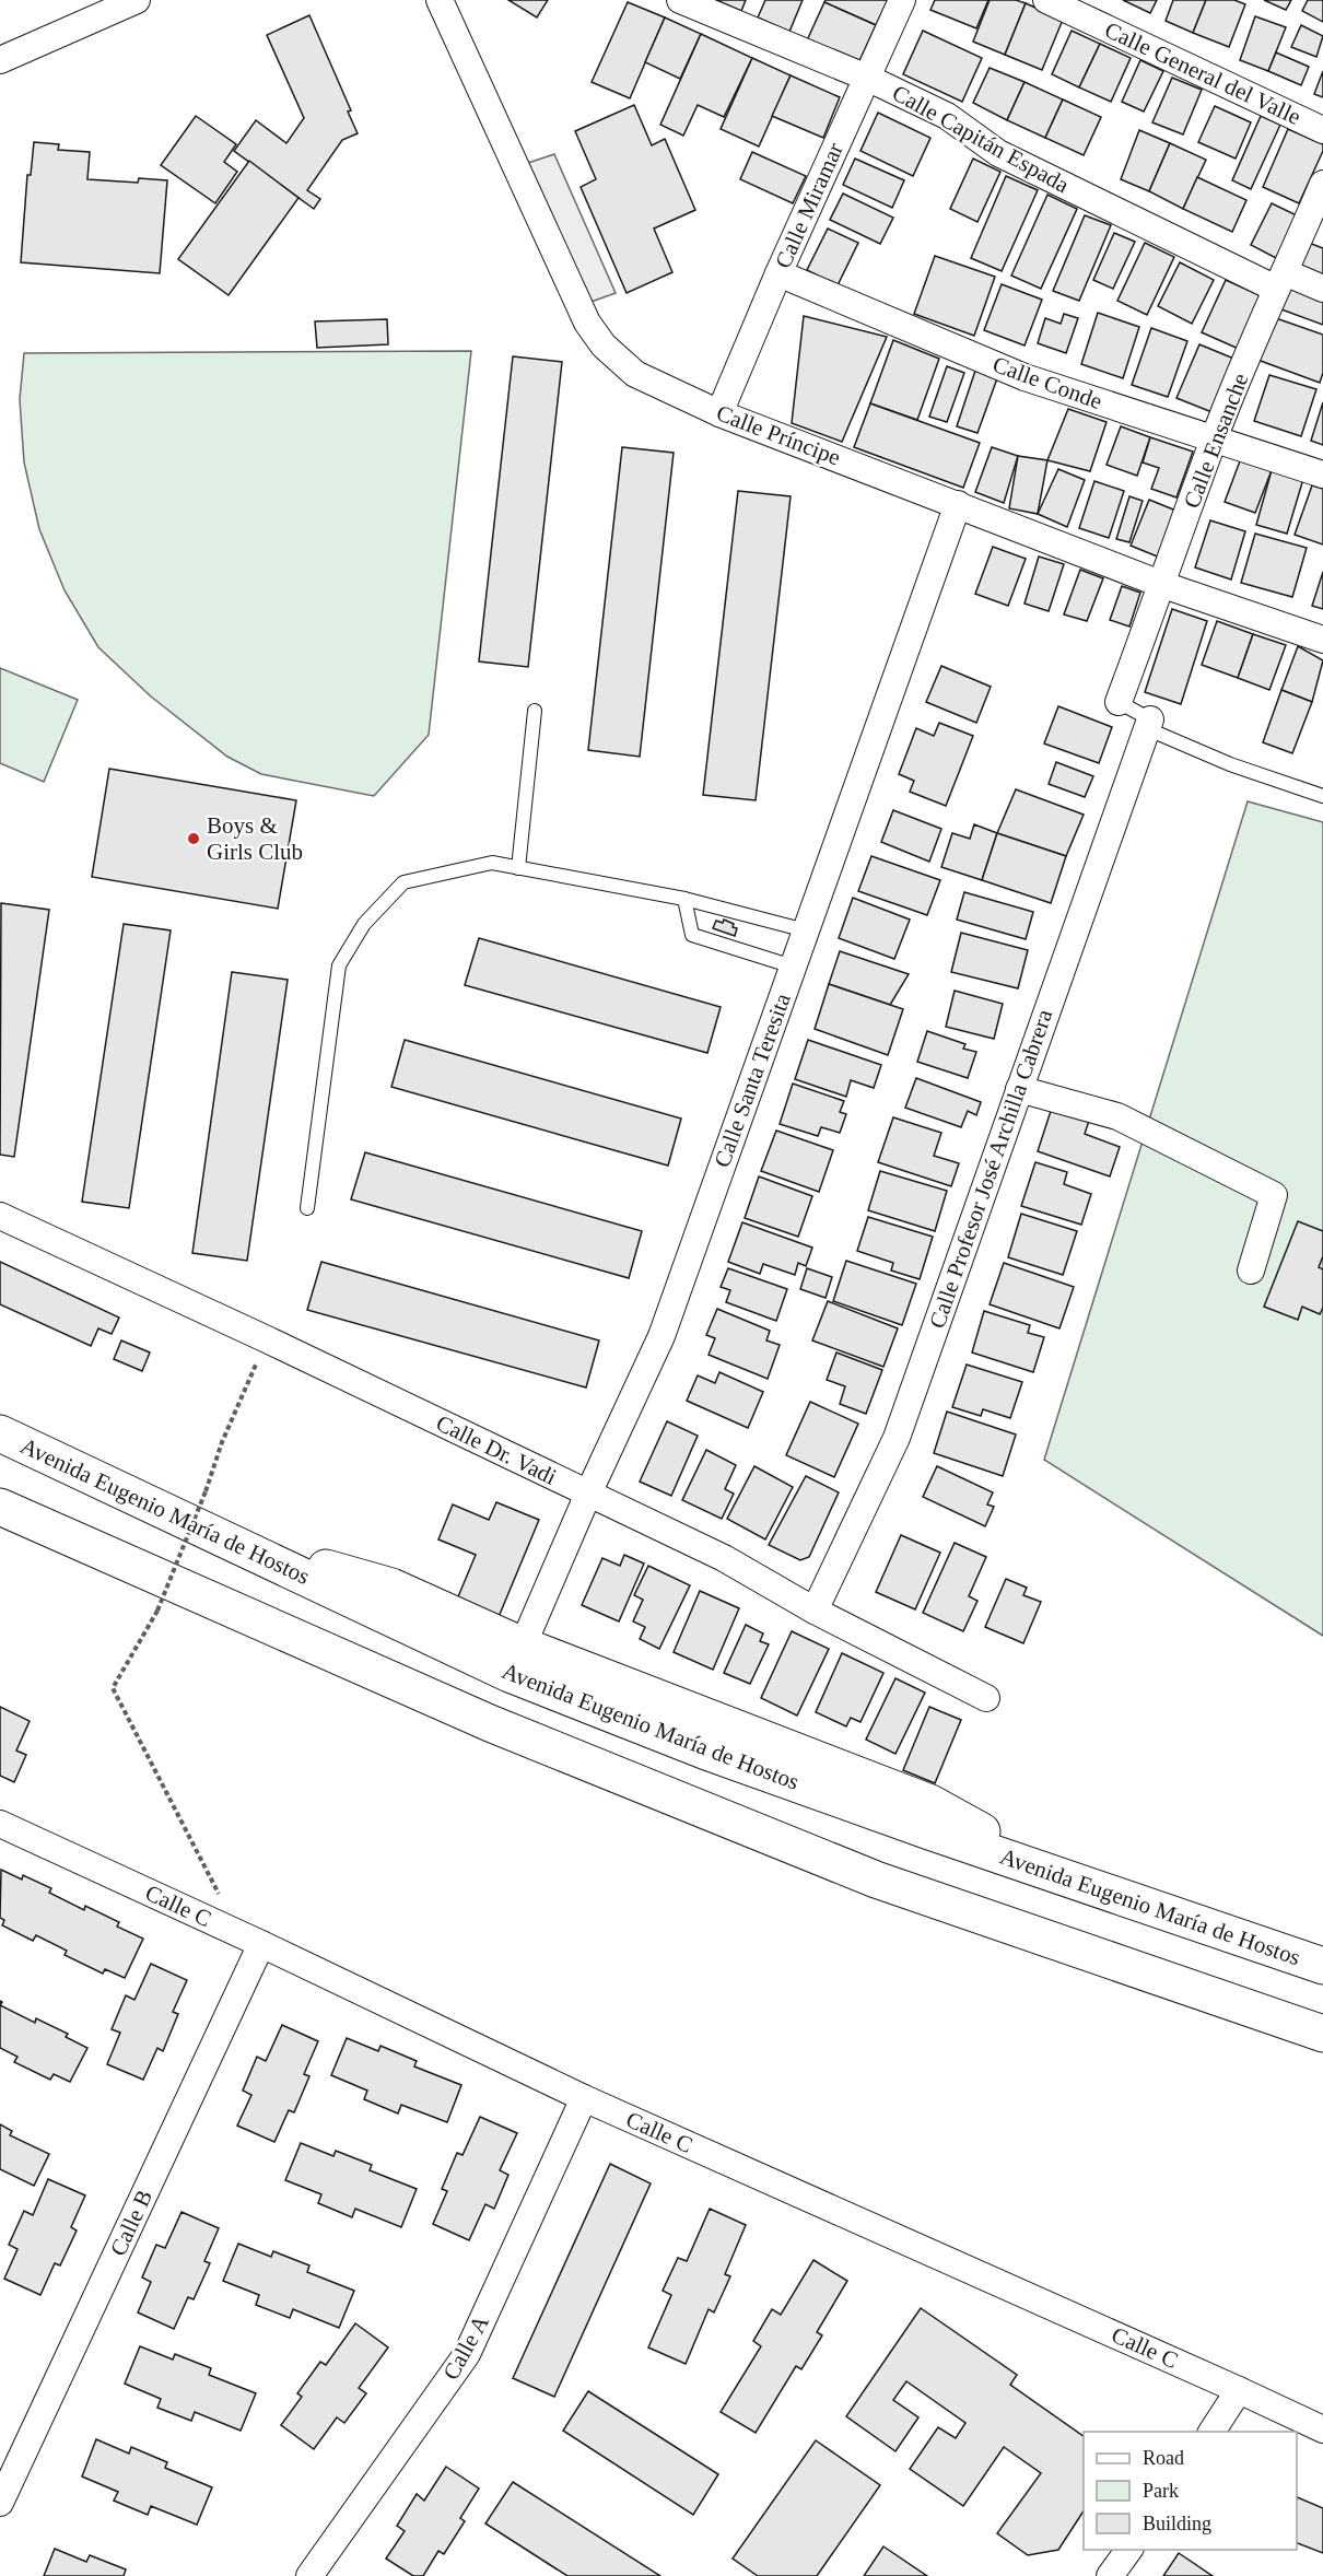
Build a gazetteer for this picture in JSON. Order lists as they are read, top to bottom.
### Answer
{
  "streets": {
    "highway": ["Avenida Eugenio María de Hostos"],
    "street": [
      "Calle General del Valle",
      "Calle Capitán Espada",
      "Calle Miramar",
      "Calle Conde",
      "Calle Príncipe",
      "Calle Ensanche",
      "Calle Santa Teresita",
      "Calle Profesor José Archilla Cabrera",
      "Calle Dr. Vadi",
      "Calle C",
      "Calle B",
      "Calle A"
    ]
  },
  "crossings": [
    ["Calle Capitán Espada", "Calle Miramar"],
    ["Calle Capitán Espada", "Calle Ensanche"],
    ["Calle Miramar", "Calle Conde"],
    ["Calle Miramar", "Calle Príncipe"],
    ["Calle Conde", "Calle Ensanche"],
    ["Calle Príncipe", "Calle Ensanche"],
    ["Calle Príncipe", "Calle Santa Teresita"],
    ["Calle Santa Teresita", "Calle Dr. Vadi"],
    ["Calle Profesor José Archilla Cabrera", "Calle Dr. Vadi"],
    ["Calle C", "Calle B"],
    ["Calle C", "Calle A"]
  ],
  "places": ["Boys & Girls Club"],
  "legend": ["Road", "Park", "Building"]
}
